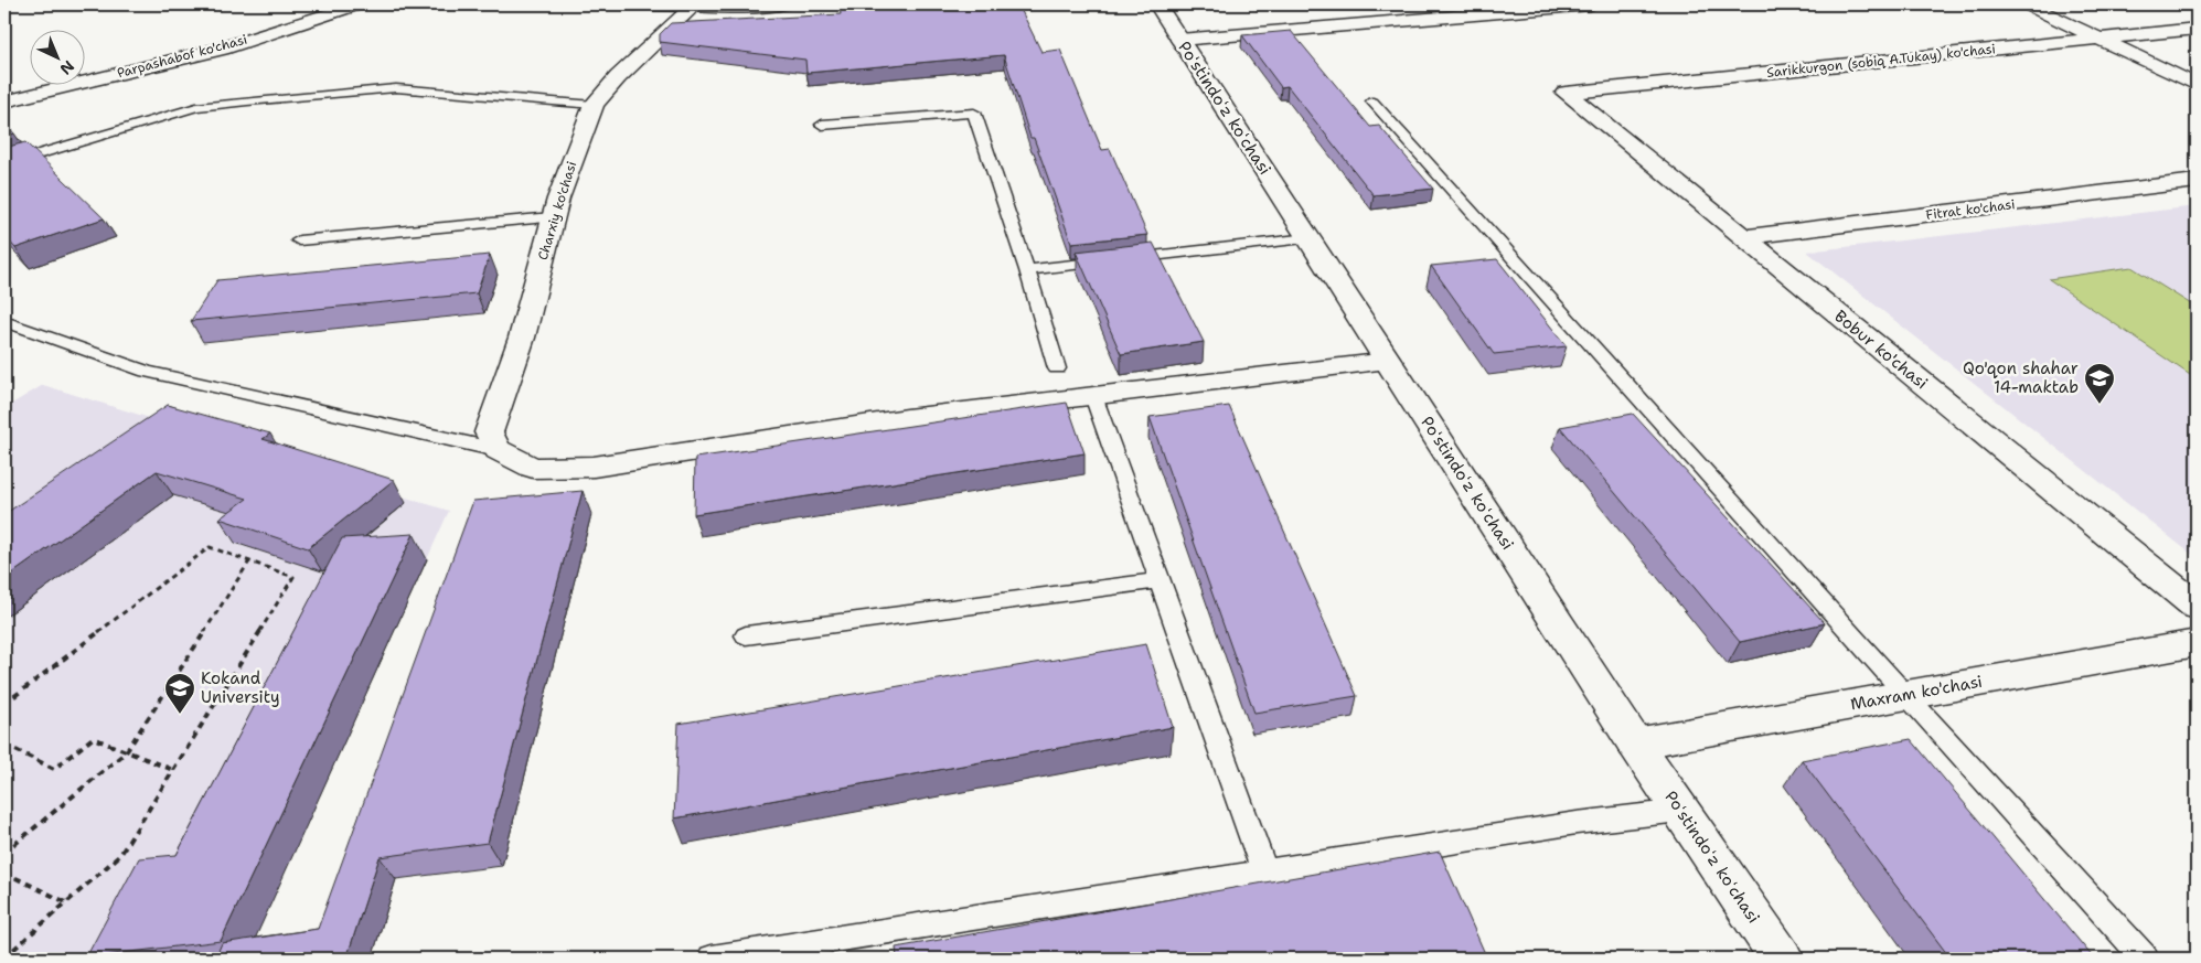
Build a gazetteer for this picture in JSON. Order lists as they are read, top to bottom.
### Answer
{
  "streets": {
    "street": [
      "Parpashabof ko'chasi",
      "Sarikkurgon (sobiq A.Tukay) ko'chasi",
      "Poʻstindoʻz koʻchasi",
      "Fitrat ko'chasi",
      "Charxiy ko'chasi",
      "Bobur ko'chasi",
      "Maxram ko'chasi"
    ]
  },
  "crossings": [
    ["Sarikkurgon (sobiq A.Tukay) ko'chasi", "Bobur ko'chasi"],
    ["Poʻstindoʻz koʻchasi", "Maxram ko'chasi"],
    ["Fitrat ko'chasi", "Bobur ko'chasi"]
  ],
  "places": {
    "school or university": ["Qo'qon shahar 14-maktab", "Kokand University"]
  },
  "north": "bottom right"
}
